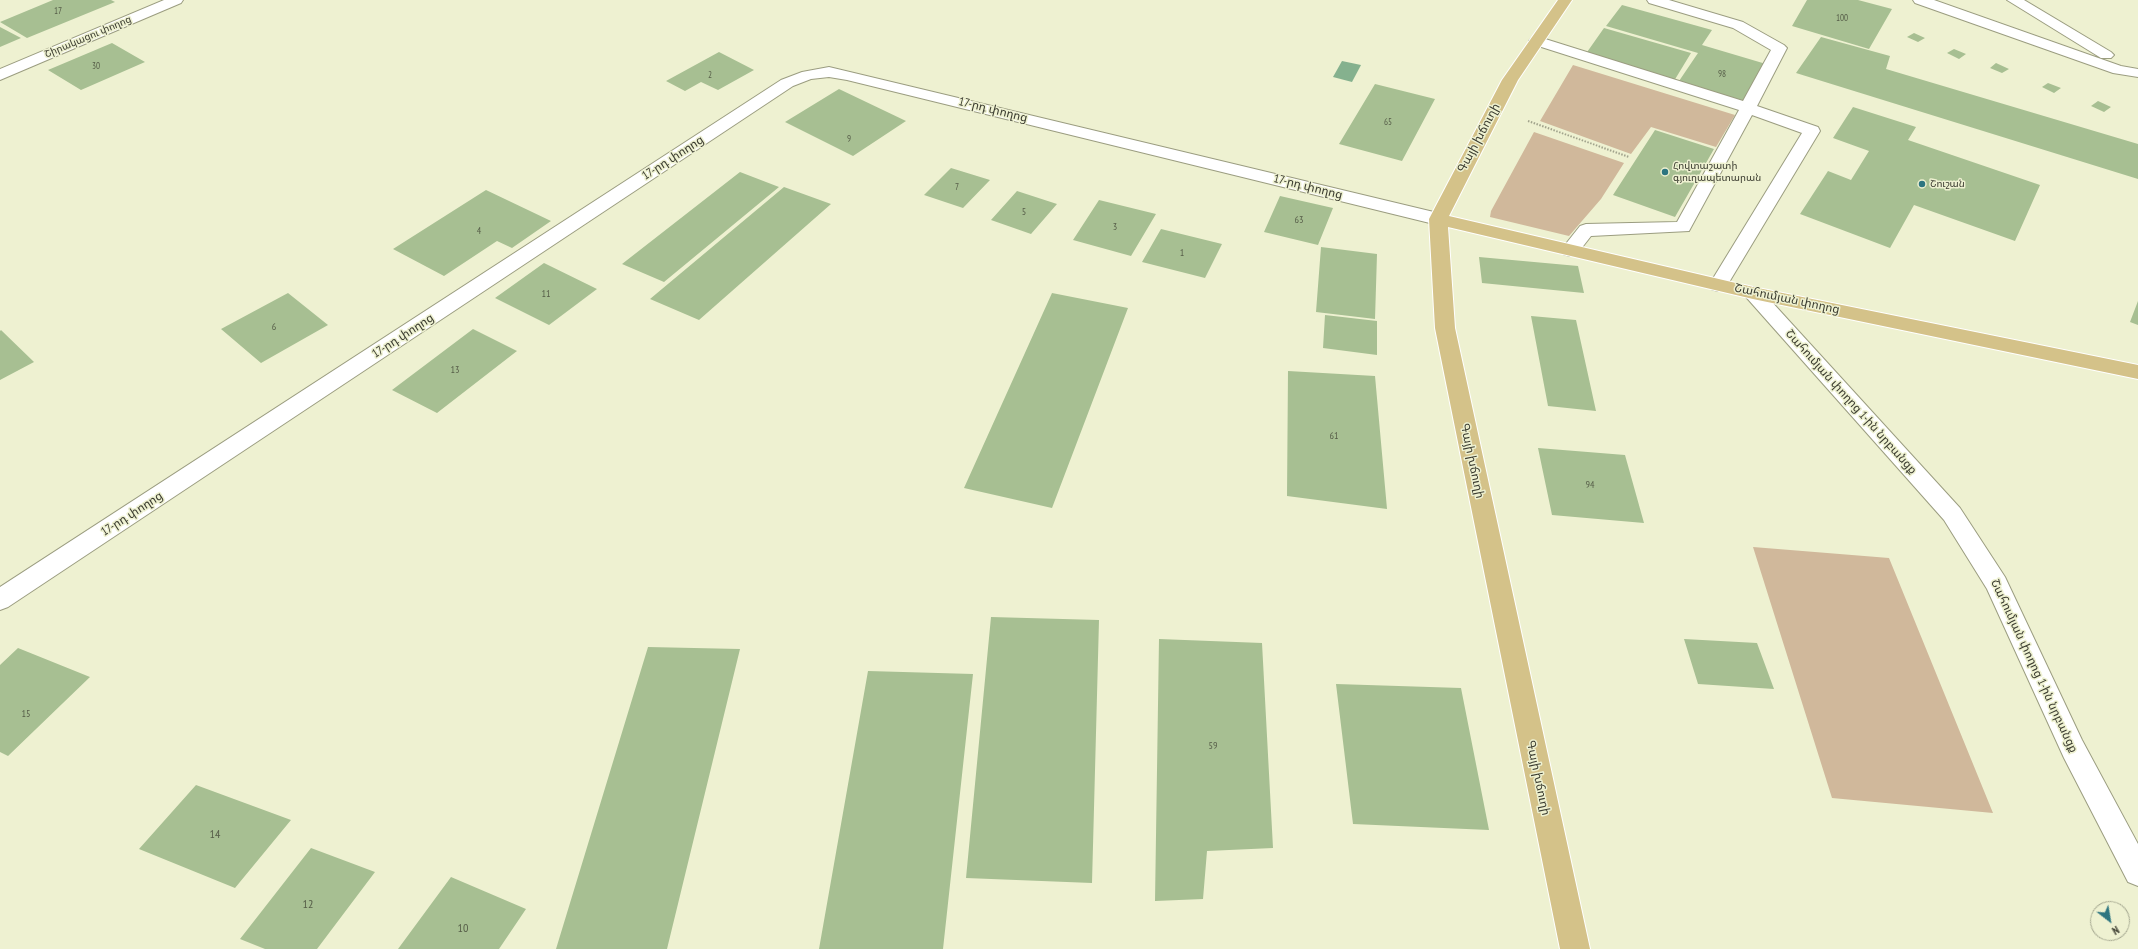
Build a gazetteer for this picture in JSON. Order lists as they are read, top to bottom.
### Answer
{
  "streets": {
    "main road": ["Գայի խճուղի", "Շահումյան փողոց"],
    "street": ["Շիրակացու փողոց", "17-րդ փողոց", "Շահումյան փողոց 1-ին նրբանցք"]
  },
  "crossings": [
    ["17-րդ փողոց", "Գայի խճուղի"],
    ["17-րդ փողոց", "Շահումյան փողոց"],
    ["Գայի խճուղի", "Շահումյան փողոց"],
    ["Շահումյան փողոց", "Շահումյան փողոց 1-ին նրբանցք"]
  ],
  "places": ["Հովտաշատի գյուղապետարան", "Շուշան"],
  "house_numbers": [
    "17",
    "100",
    "30",
    "98",
    "2",
    "65",
    "9",
    "7",
    "5",
    "63",
    "3",
    "4",
    "1",
    "11",
    "6",
    "13",
    "61",
    "94",
    "15",
    "59",
    "14",
    "12",
    "10"
  ],
  "north": "bottom right"
}
